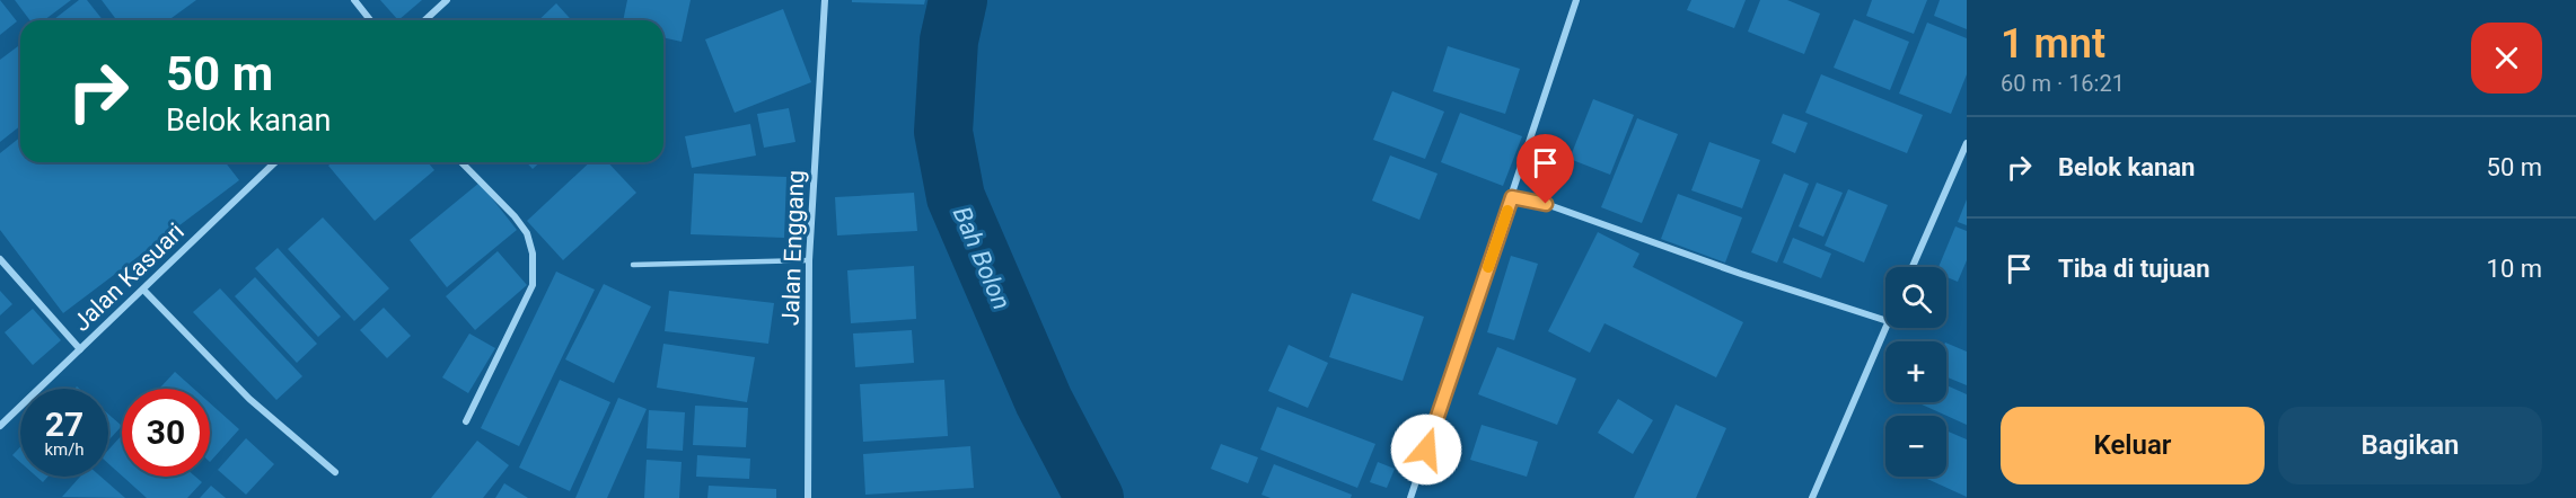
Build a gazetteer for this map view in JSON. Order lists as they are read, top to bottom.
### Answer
{
  "streets": {
    "street": ["Jalan Enggang", "Jalan Kasuari"]
  },
  "water": ["Bah Bolon"],
  "page": {
    "heading": ["1 mnt", "60 m · 16:21"],
    "turn": ["50 m", "Belok kanan"],
    "list": [
      {
        "name": "Belok kanan",
        "value": "50 m"
      },
      {
        "name": "Tiba di tujuan",
        "value": "10 m"
      }
    ],
    "map_buttons": ["+", "−"],
    "speed": "27 km/h",
    "limit": "30",
    "buttons": ["Keluar", "Bagikan"]
  }
}
